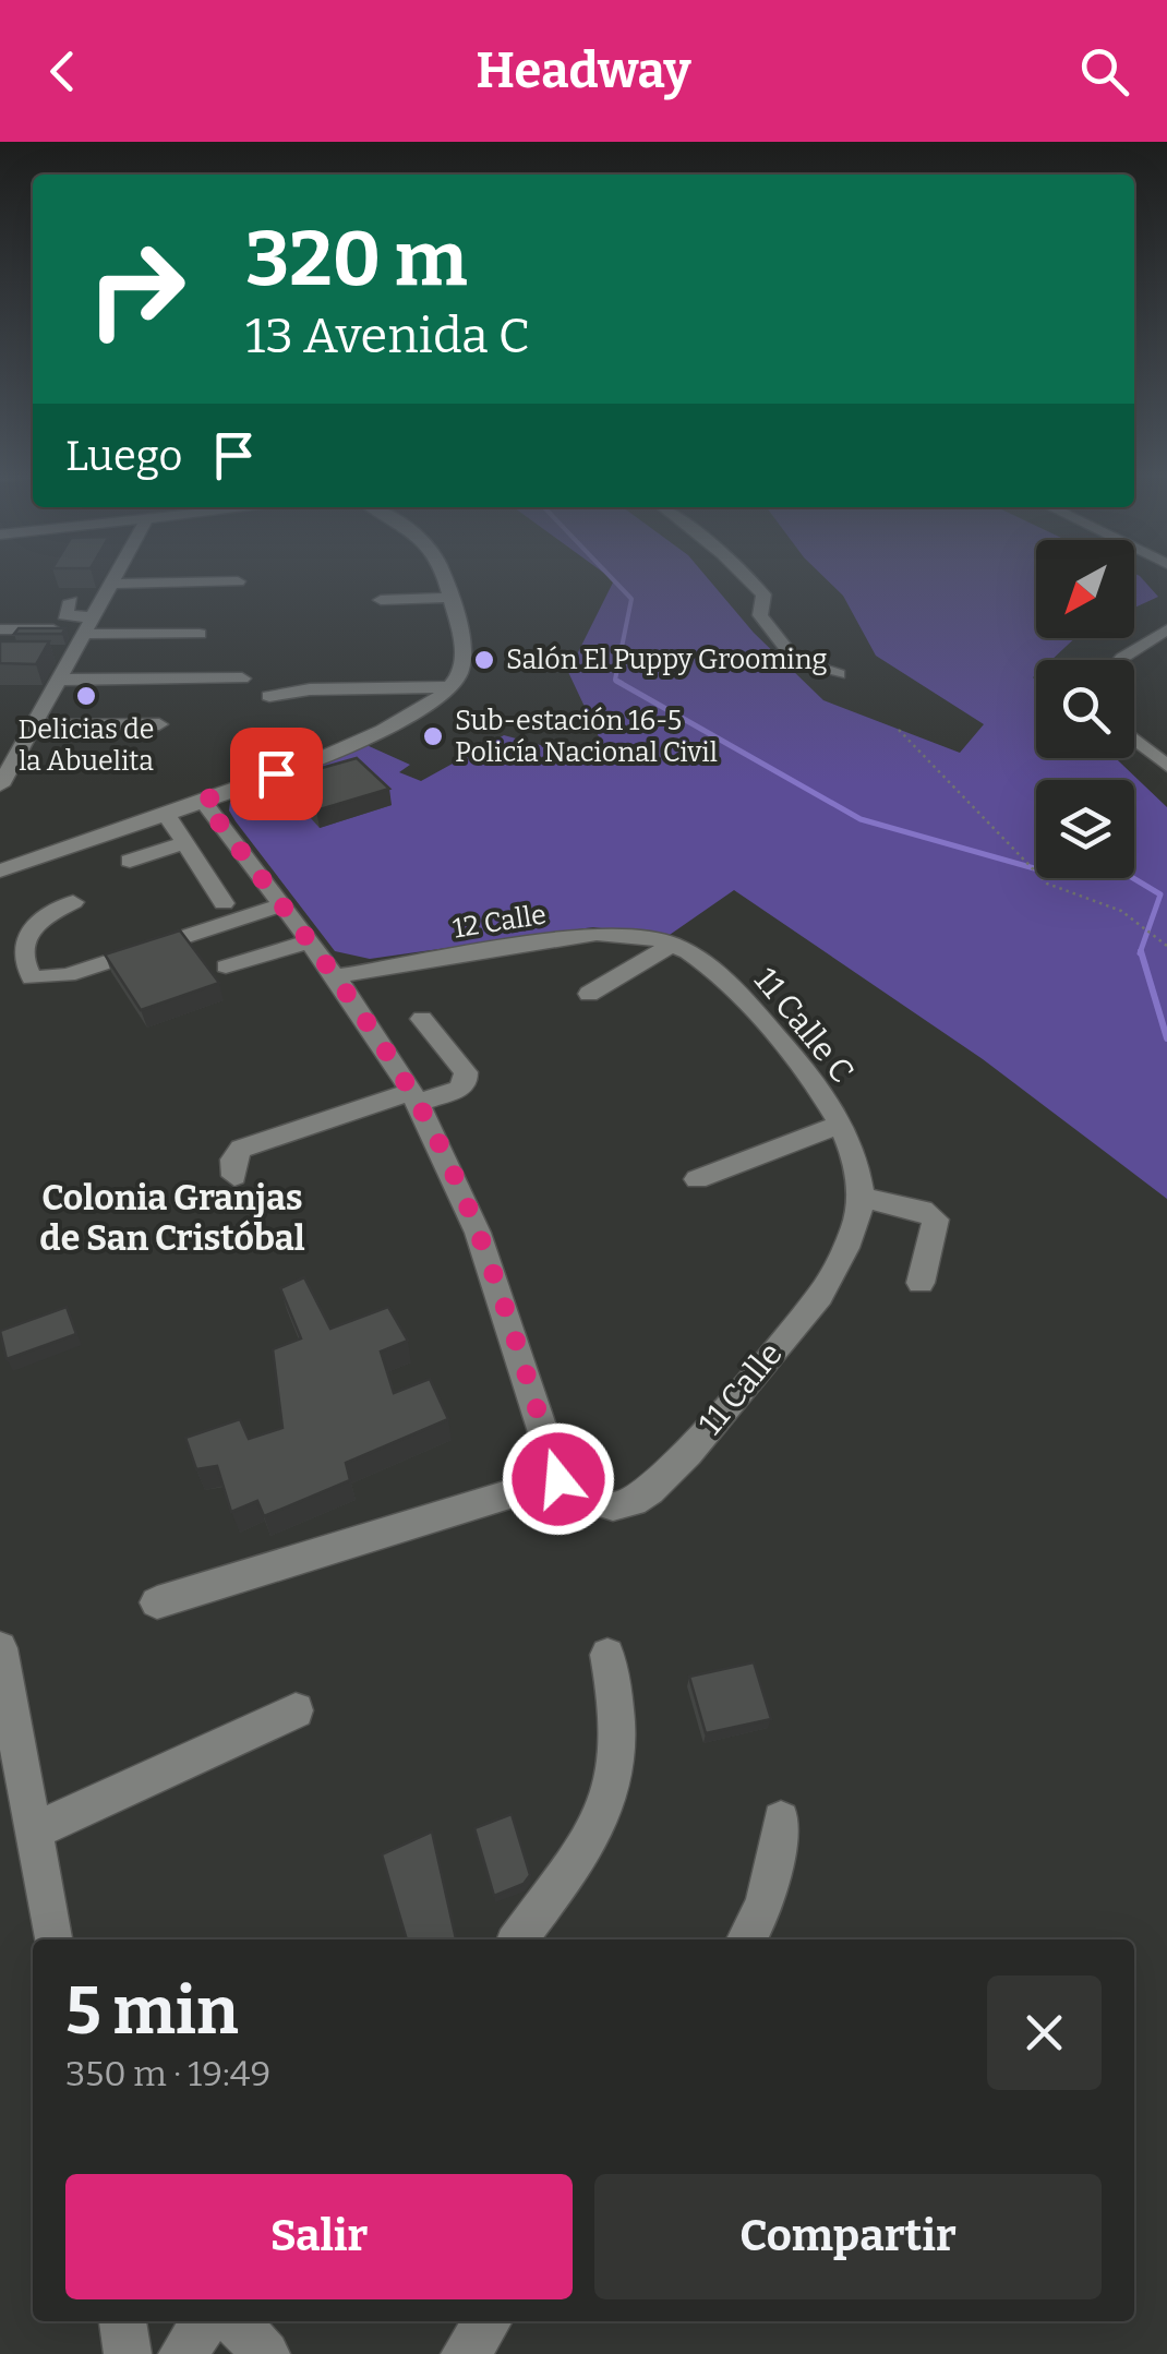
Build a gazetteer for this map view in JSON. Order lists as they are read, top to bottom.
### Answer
{
  "streets": {
    "street": ["12 Calle", "11 Calle C", "11 Calle"]
  },
  "crossings": [
    ["12 Calle", "11 Calle C"],
    ["11 Calle C", "11 Calle"]
  ],
  "districts": ["Colonia Granjas de San Cristóbal"],
  "places": ["Salón El Puppy Grooming", "Delicias de la Abuelita", "Sub-estación 16-5 Policía Nacional Civil"],
  "north": "bottom left",
  "page": {
    "header": "Headway",
    "turn": ["320 m", "13 Avenida C"],
    "then": "Luego",
    "heading": ["5 min", "350 m · 19:49"],
    "buttons": ["Salir", "Compartir"]
  }
}
